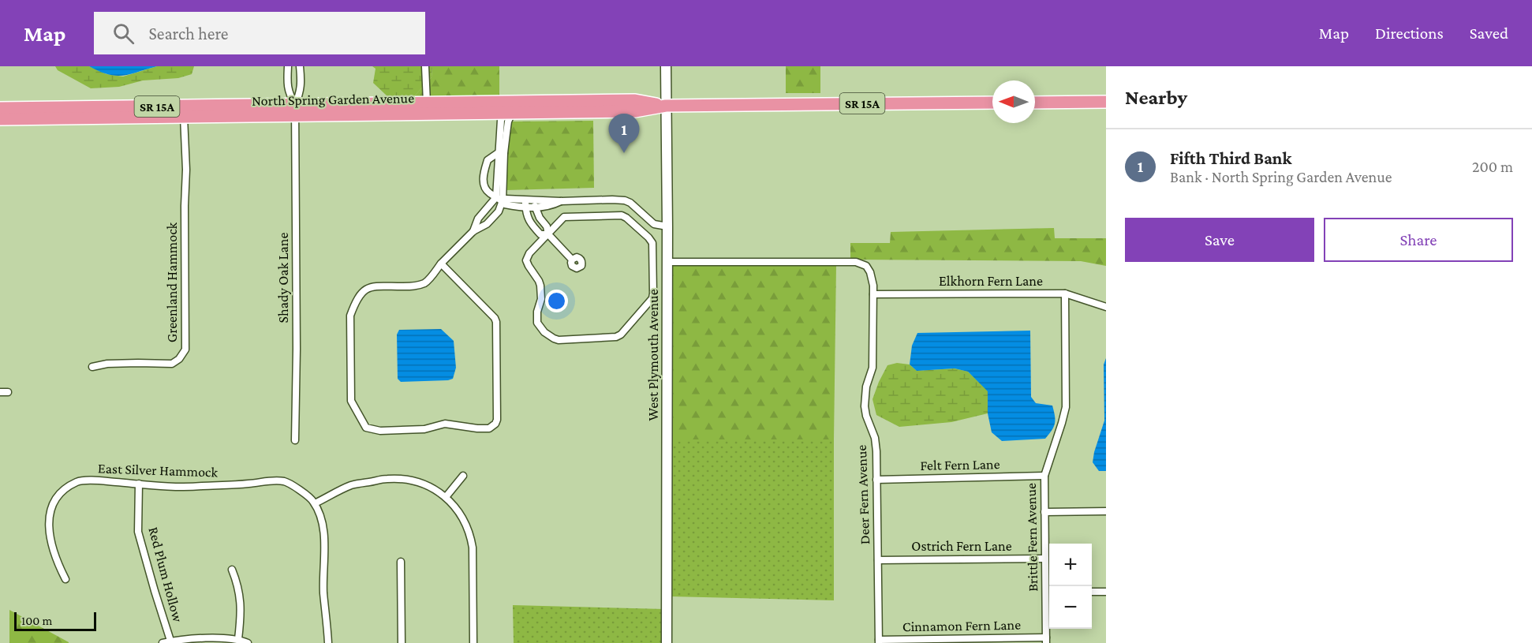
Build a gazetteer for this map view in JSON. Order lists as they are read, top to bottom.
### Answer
{
  "streets": {
    "highway": ["North Spring Garden Avenue", "SR 15A"],
    "street": [
      "Shady Oak Lane",
      "Elkhorn Fern Lane",
      "Greenland Hammock",
      "West Plymouth Avenue",
      "Felt Fern Lane",
      "East Silver Hammock",
      "Deer Fern Avenue",
      "Brittle Fern Avenue",
      "Ostrich Fern Lane",
      "Red Plum Hollow",
      "Cinnamon Fern Lane"
    ]
  },
  "crossings": [
    ["North Spring Garden Avenue", "Shady Oak Lane"],
    ["North Spring Garden Avenue", "Greenland Hammock"],
    ["North Spring Garden Avenue", "West Plymouth Avenue"],
    ["Elkhorn Fern Lane", "Deer Fern Avenue"],
    ["Elkhorn Fern Lane", "Brittle Fern Avenue"],
    ["West Plymouth Avenue", "Deer Fern Avenue"],
    ["Felt Fern Lane", "Deer Fern Avenue"],
    ["Felt Fern Lane", "Brittle Fern Avenue"],
    ["East Silver Hammock", "Red Plum Hollow"],
    ["Deer Fern Avenue", "Ostrich Fern Lane"],
    ["Deer Fern Avenue", "Cinnamon Fern Lane"],
    ["Brittle Fern Avenue", "Ostrich Fern Lane"],
    ["Brittle Fern Avenue", "Cinnamon Fern Lane"]
  ],
  "scale_bar": "100 m",
  "north": "left",
  "page": {
    "header": "Map",
    "search": "Search here",
    "nav": ["Map", "Directions", "Saved"],
    "heading": "Nearby",
    "pins": "1",
    "list": [
      {
        "mark": "1",
        "name": "Fifth Third Bank",
        "note": "Bank · North Spring Garden Avenue",
        "value": "200 m"
      }
    ],
    "buttons": ["Save", "Share"],
    "map_buttons": ["+", "−"],
    "scale": "100 m"
  }
}
